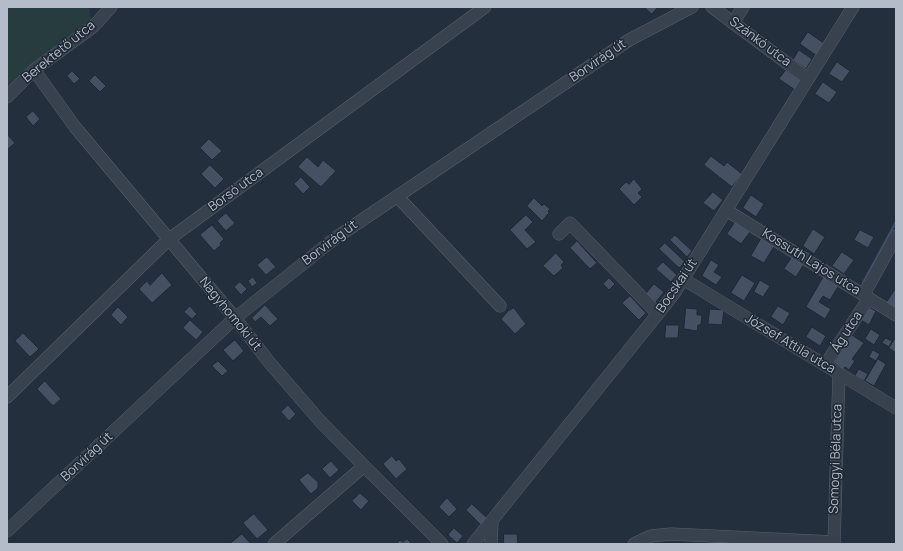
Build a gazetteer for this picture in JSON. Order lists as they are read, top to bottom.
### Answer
{
  "streets": {
    "street": [
      "Szánkó utca",
      "Berektető utca",
      "Borvirág út",
      "Borsó utca",
      "Kossuth Lajos utca",
      "Bocskai út",
      "Nagyhomoki út",
      "Ág utca",
      "József Attila utca",
      "Somogyi Béla utca"
    ]
  },
  "crossings": [
    ["Szánkó utca", "Bocskai út"],
    ["Berektető utca", "Nagyhomoki út"],
    ["Borvirág út", "Nagyhomoki út"],
    ["Borsó utca", "Nagyhomoki út"],
    ["Kossuth Lajos utca", "Bocskai út"],
    ["Kossuth Lajos utca", "Ág utca"],
    ["Bocskai út", "József Attila utca"],
    ["Ág utca", "József Attila utca"],
    ["József Attila utca", "Somogyi Béla utca"]
  ]
}
